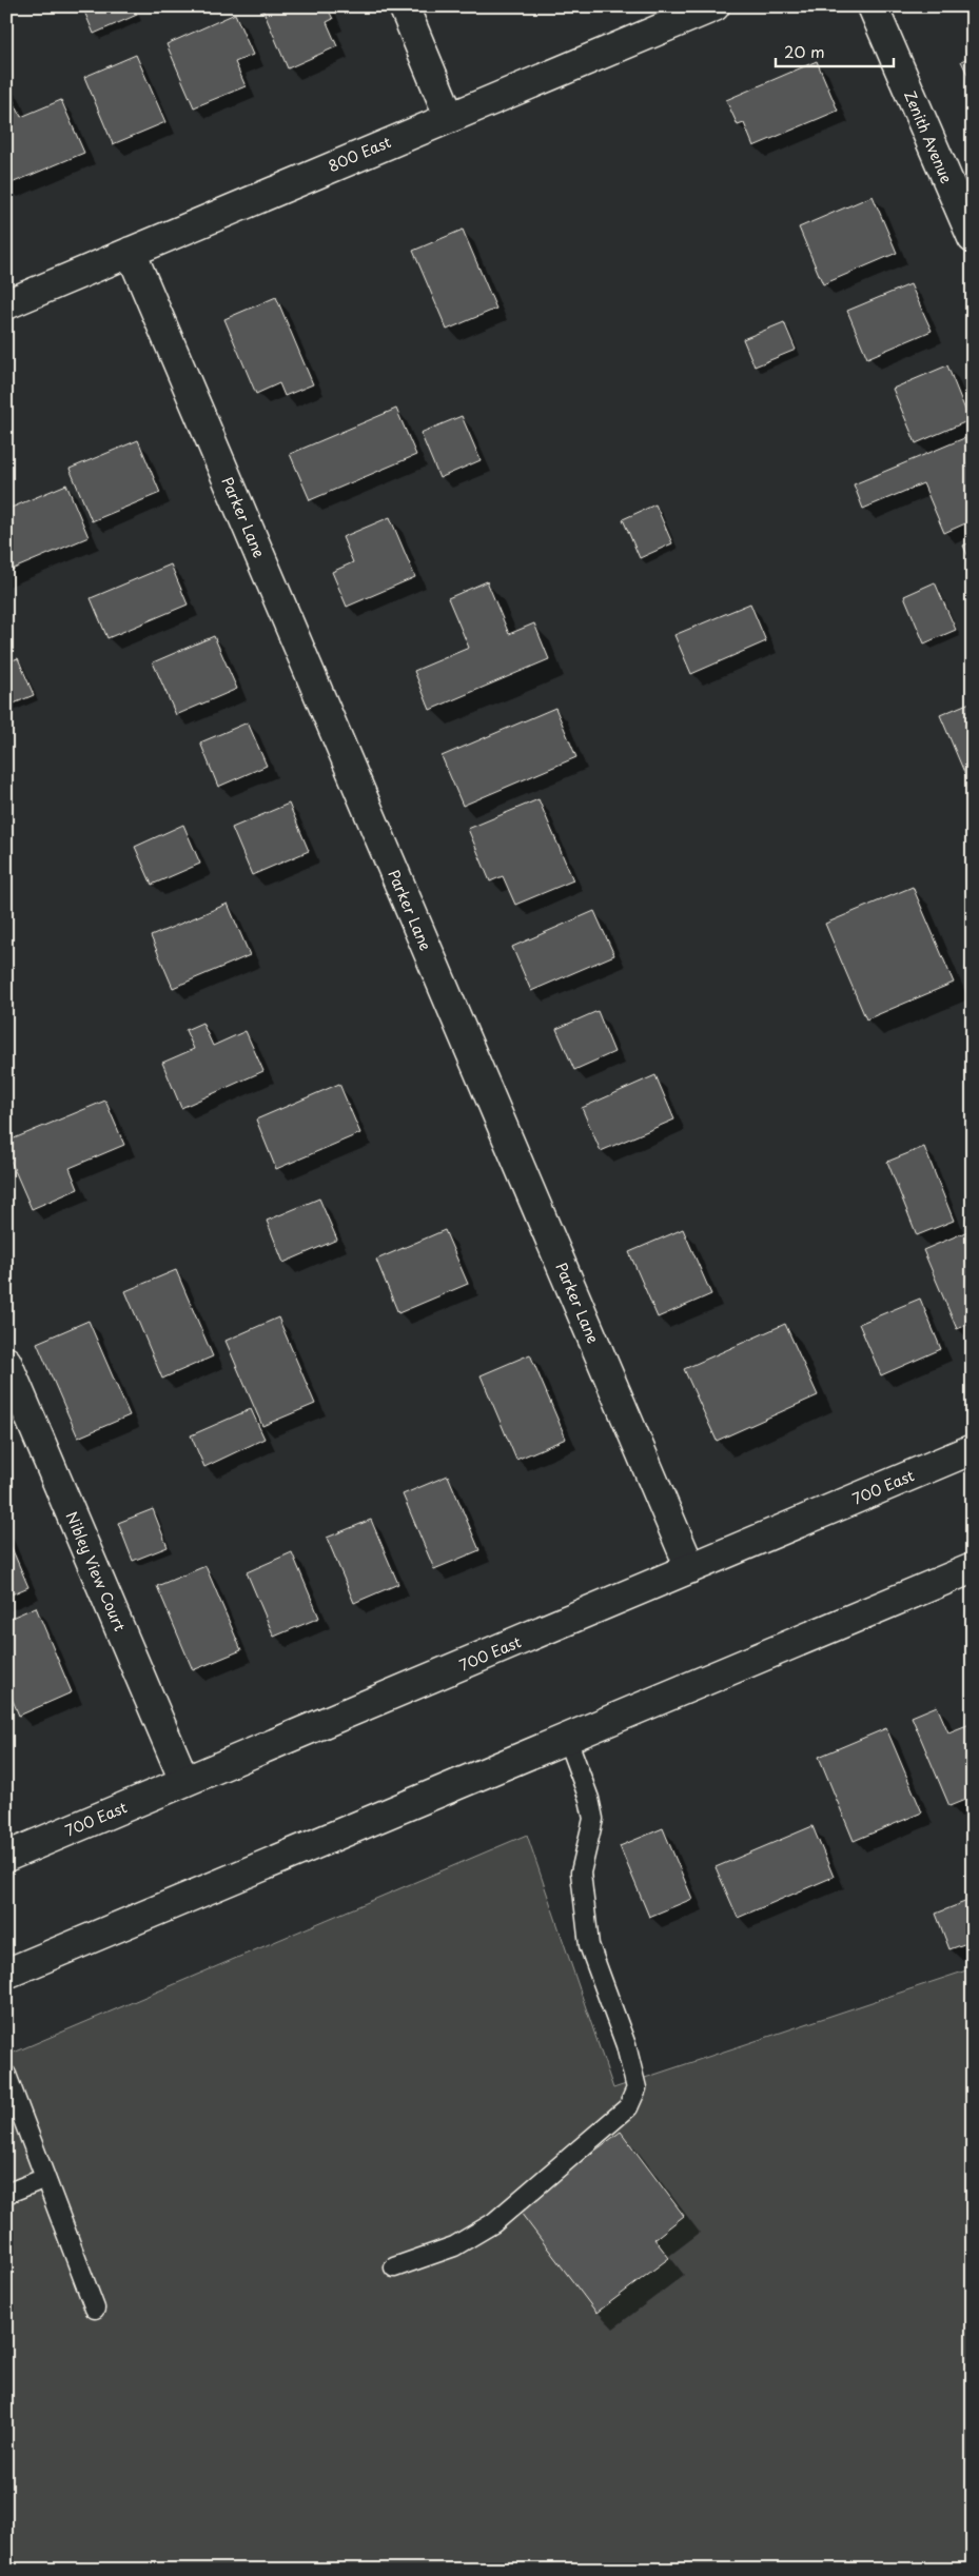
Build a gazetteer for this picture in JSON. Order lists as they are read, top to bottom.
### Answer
{
  "streets": {
    "street": [
      "Zenith Avenue",
      "800 East",
      "Parker Lane",
      "700 East",
      "Nibley View Court"
    ]
  },
  "crossings": [
    ["800 East", "Parker Lane"],
    ["Parker Lane", "700 East"],
    ["700 East", "Nibley View Court"]
  ],
  "scale_bar": "20 m"
}
